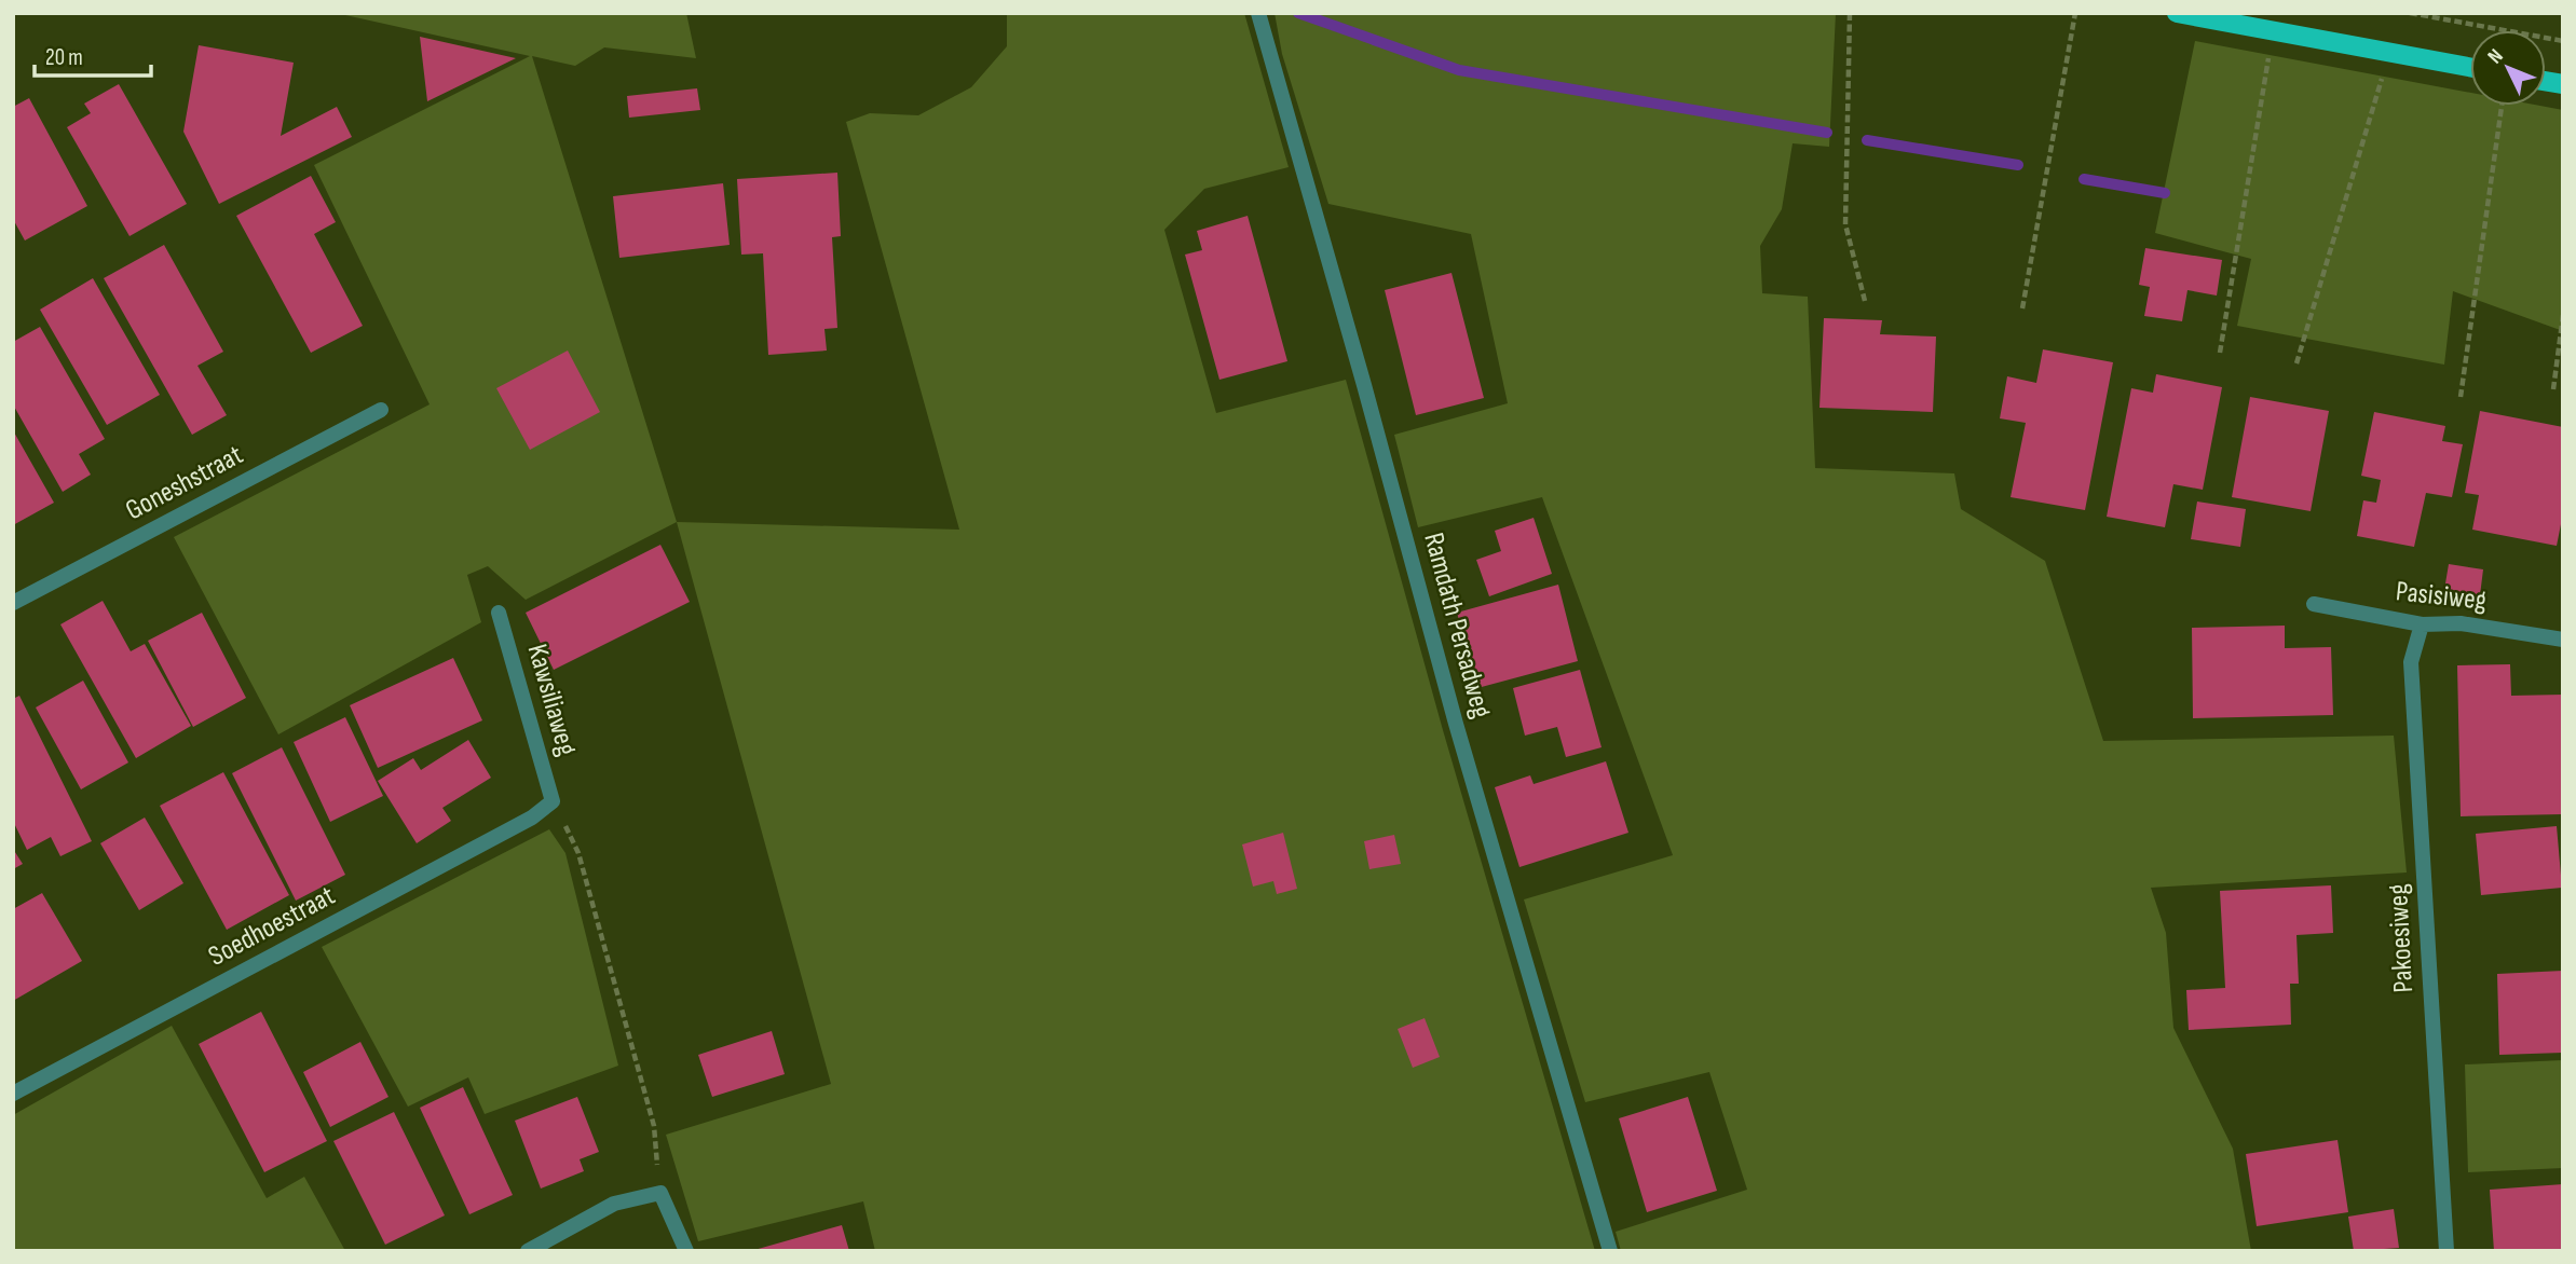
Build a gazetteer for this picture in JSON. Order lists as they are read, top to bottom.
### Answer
{
  "streets": {
    "street": [
      "Goneshstraat",
      "Pasisiweg",
      "Ramdath Persadweg",
      "Kawsiliaweg",
      "Soedhoestraat",
      "Pakoesiweg"
    ]
  },
  "crossings": [
    ["Pasisiweg", "Pakoesiweg"],
    ["Kawsiliaweg", "Soedhoestraat"]
  ],
  "scale_bar": "20 m",
  "north": "top left"
}
